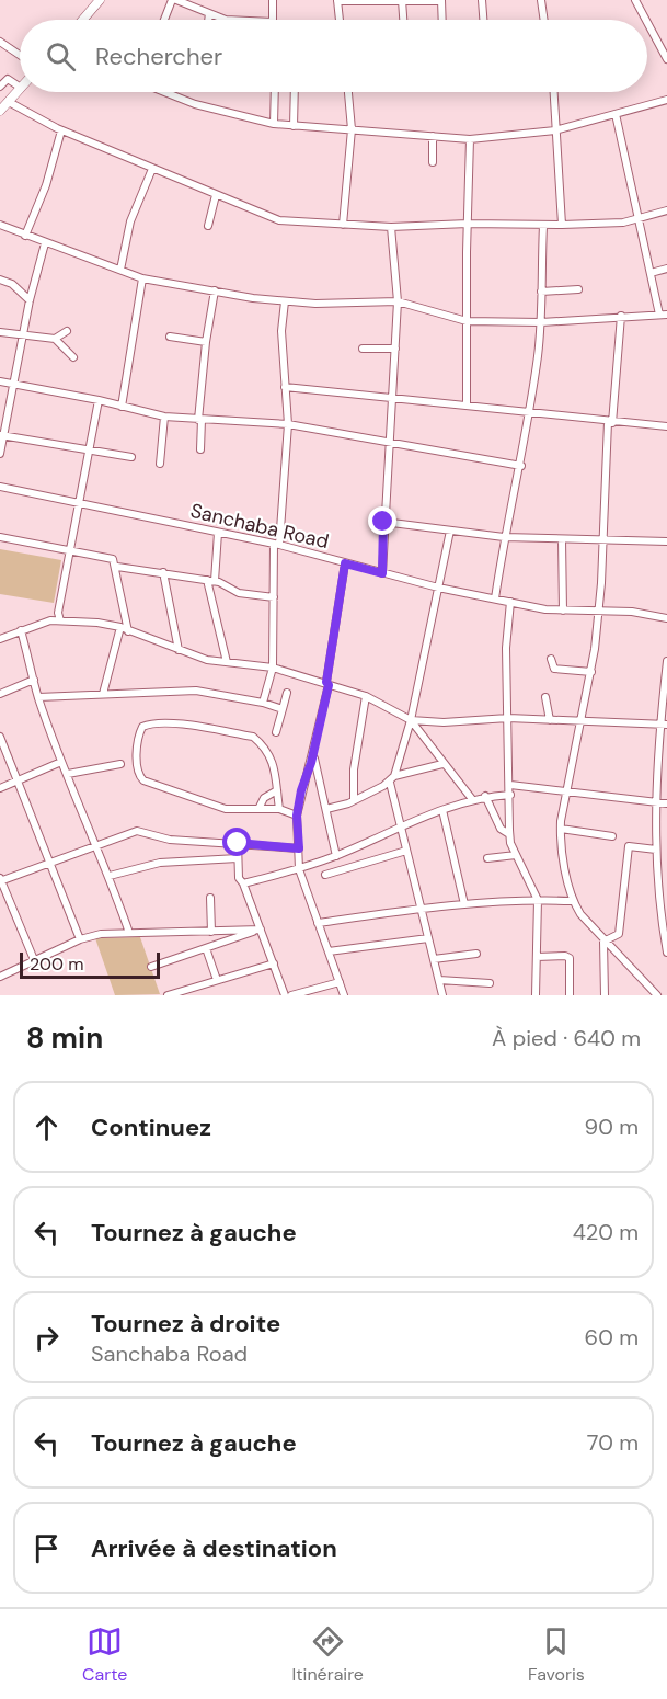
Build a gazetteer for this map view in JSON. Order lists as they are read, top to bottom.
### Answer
{
  "streets": {
    "street": ["Sanchaba Road"]
  },
  "scale_bar": "200 m",
  "page": {
    "search": "Rechercher",
    "scale": "200 m",
    "heading": ["8 min", "À pied · 640 m"],
    "list": [
      ["Continuez", "90 m"],
      ["Tournez à gauche", "420 m"],
      ["Tournez à droite", "Sanchaba Road", "60 m"],
      ["Tournez à gauche", "70 m"],
      "Arrivée à destination"
    ],
    "nav": ["Carte", "Itinéraire", "Favoris"]
  }
}
